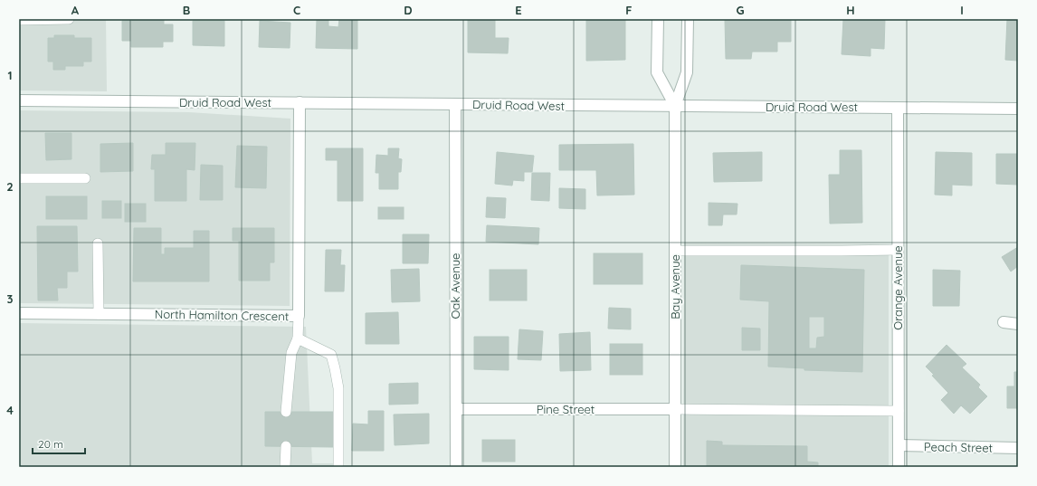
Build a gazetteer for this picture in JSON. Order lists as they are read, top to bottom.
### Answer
{
  "streets": {
    "street": [
      "Druid Road West",
      "Oak Avenue",
      "Bay Avenue",
      "Orange Avenue",
      "North Hamilton Crescent",
      "Pine Street",
      "Peach Street"
    ]
  },
  "crossings": [
    ["Druid Road West", "Oak Avenue"],
    ["Druid Road West", "Bay Avenue"],
    ["Druid Road West", "Orange Avenue"],
    ["Druid Road West", "North Hamilton Crescent"],
    ["Oak Avenue", "Pine Street"],
    ["Bay Avenue", "Pine Street"],
    ["Orange Avenue", "Peach Street"]
  ],
  "scale_bar": "20 m",
  "grid": {
    "columns": [
      "A",
      "B",
      "C",
      "D",
      "E",
      "F",
      "G",
      "H",
      "I"
    ],
    "rows": [
      "1",
      "2",
      "3",
      "4"
    ]
  }
}
